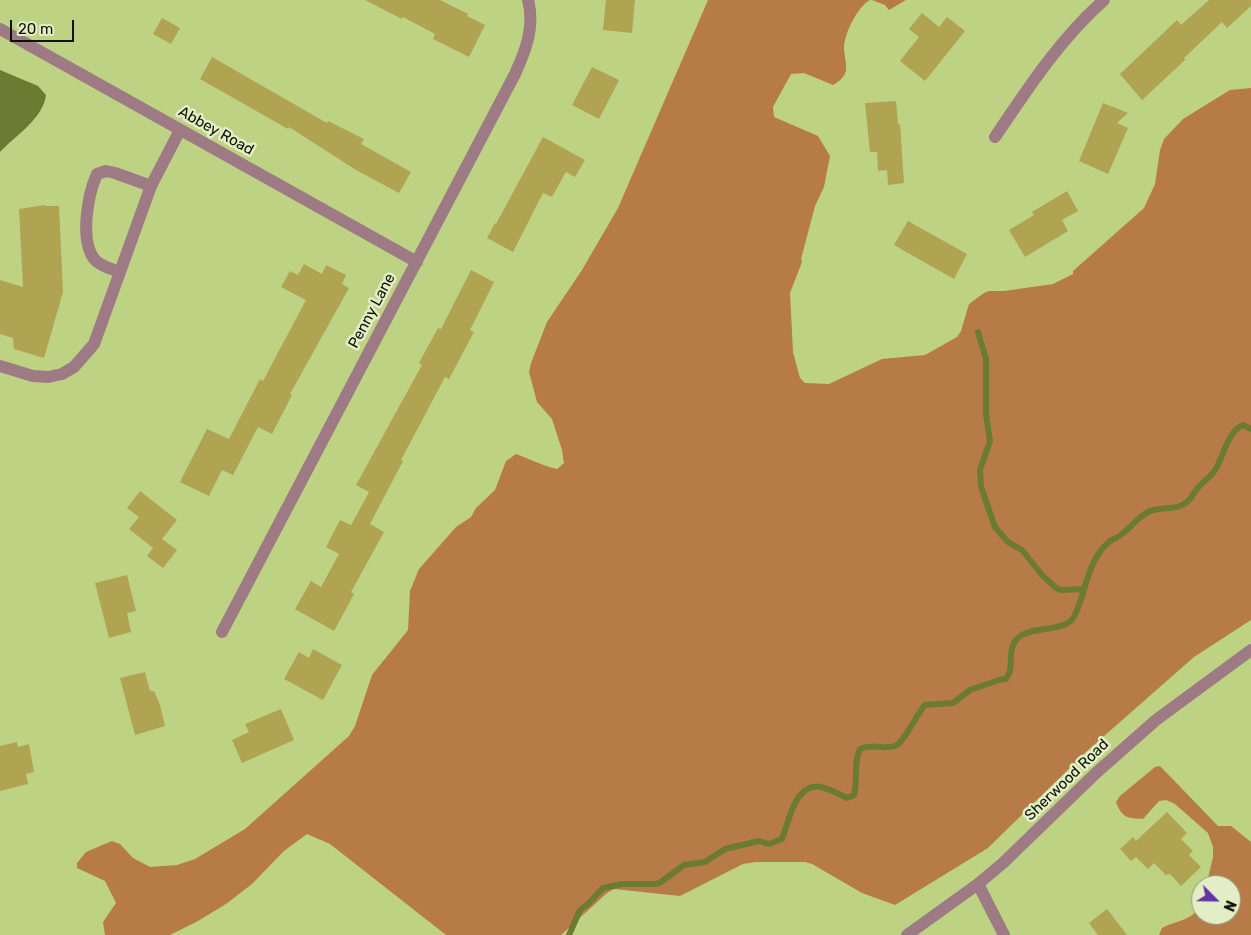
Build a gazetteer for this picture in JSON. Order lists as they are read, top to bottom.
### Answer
{
  "streets": {
    "street": ["Abbey Road", "Penny Lane", "Sherwood Road"]
  },
  "crossings": [
    ["Abbey Road", "Penny Lane"]
  ],
  "scale_bar": "20 m",
  "north": "bottom right"
}
